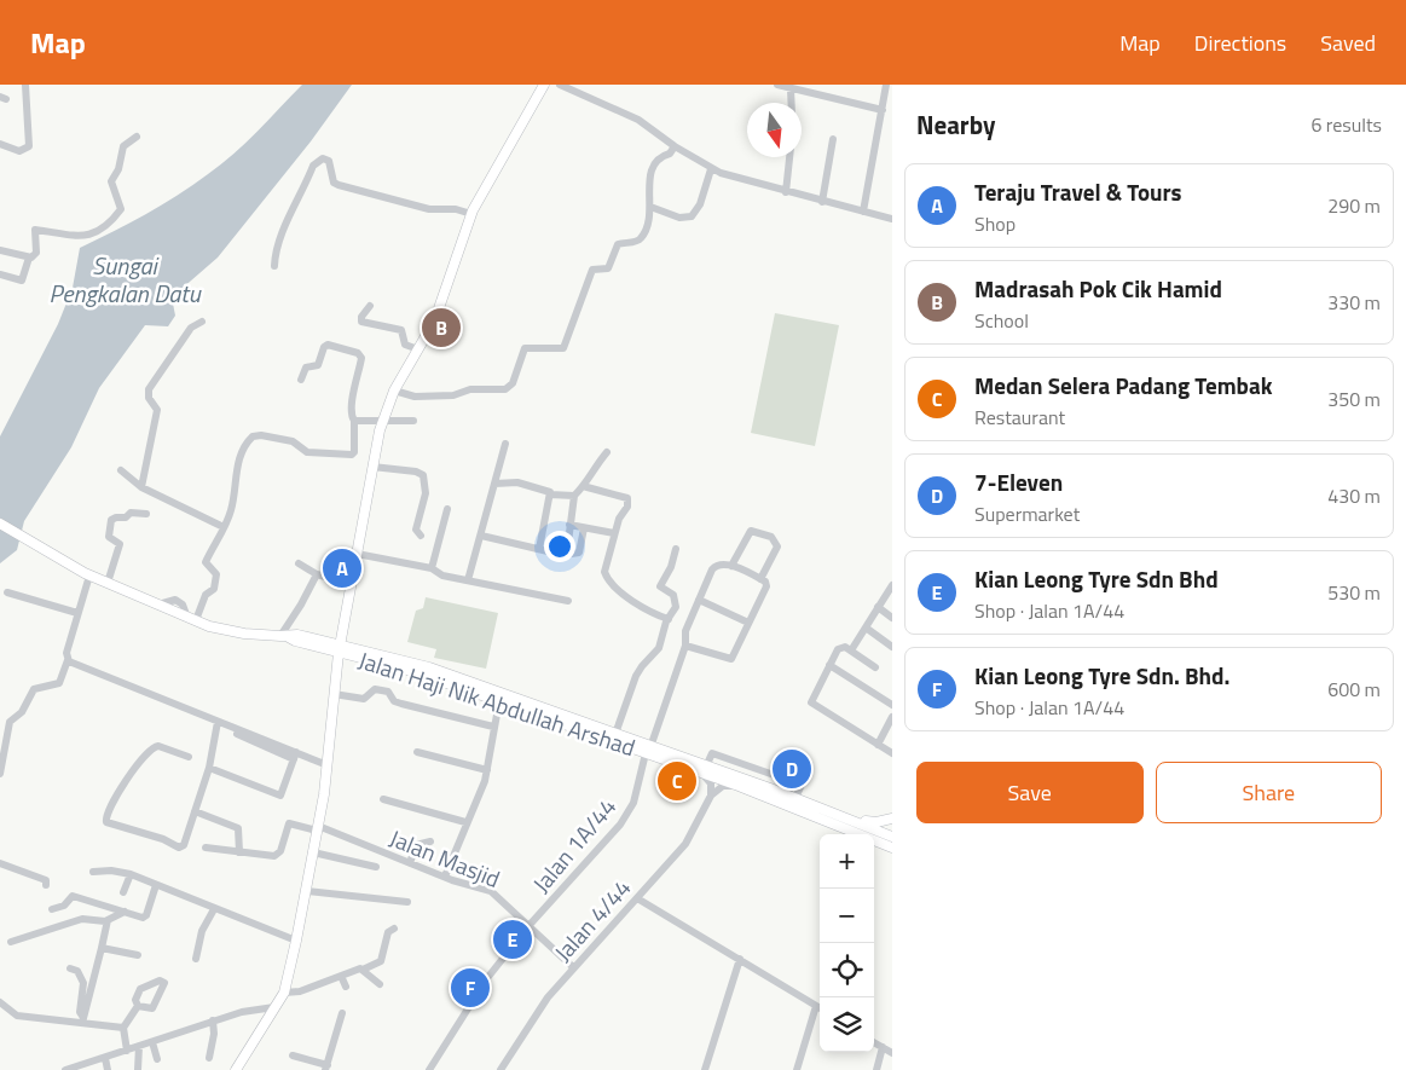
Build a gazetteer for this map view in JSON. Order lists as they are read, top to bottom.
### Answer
{
  "streets": {
    "main road": ["Jalan Haji Nik Abdullah Arshad"],
    "street": ["Jalan 1A/44", "Jalan Masjid", "Jalan 4/44"]
  },
  "crossings": [
    ["Jalan Haji Nik Abdullah Arshad", "Jalan 1A/44"],
    ["Jalan 1A/44", "Jalan Masjid"],
    ["Jalan Masjid", "Jalan 4/44"]
  ],
  "water": ["Sungai Pengkalan Datu"],
  "north": "bottom",
  "page": {
    "header": "Map",
    "nav": ["Map", "Directions", "Saved"],
    "heading": ["Nearby", "6 results"],
    "list": [
      {
        "mark": "A",
        "name": "Teraju Travel & Tours",
        "note": "Shop",
        "value": "290 m"
      },
      {
        "mark": "B",
        "name": "Madrasah Pok Cik Hamid",
        "note": "School",
        "value": "330 m"
      },
      {
        "mark": "C",
        "name": "Medan Selera Padang Tembak",
        "note": "Restaurant",
        "value": "350 m"
      },
      {
        "mark": "D",
        "name": "7-Eleven",
        "note": "Supermarket",
        "value": "430 m"
      },
      {
        "mark": "E",
        "name": "Kian Leong Tyre Sdn Bhd",
        "note": "Shop · Jalan 1A/44",
        "value": "530 m"
      },
      {
        "mark": "F",
        "name": "Kian Leong Tyre Sdn. Bhd.",
        "note": "Shop · Jalan 1A/44",
        "value": "600 m"
      }
    ],
    "pins": [
      "B",
      "A",
      "D",
      "C",
      "E",
      "F"
    ],
    "buttons": ["Save", "Share"],
    "map_buttons": ["+", "−"]
  }
}
